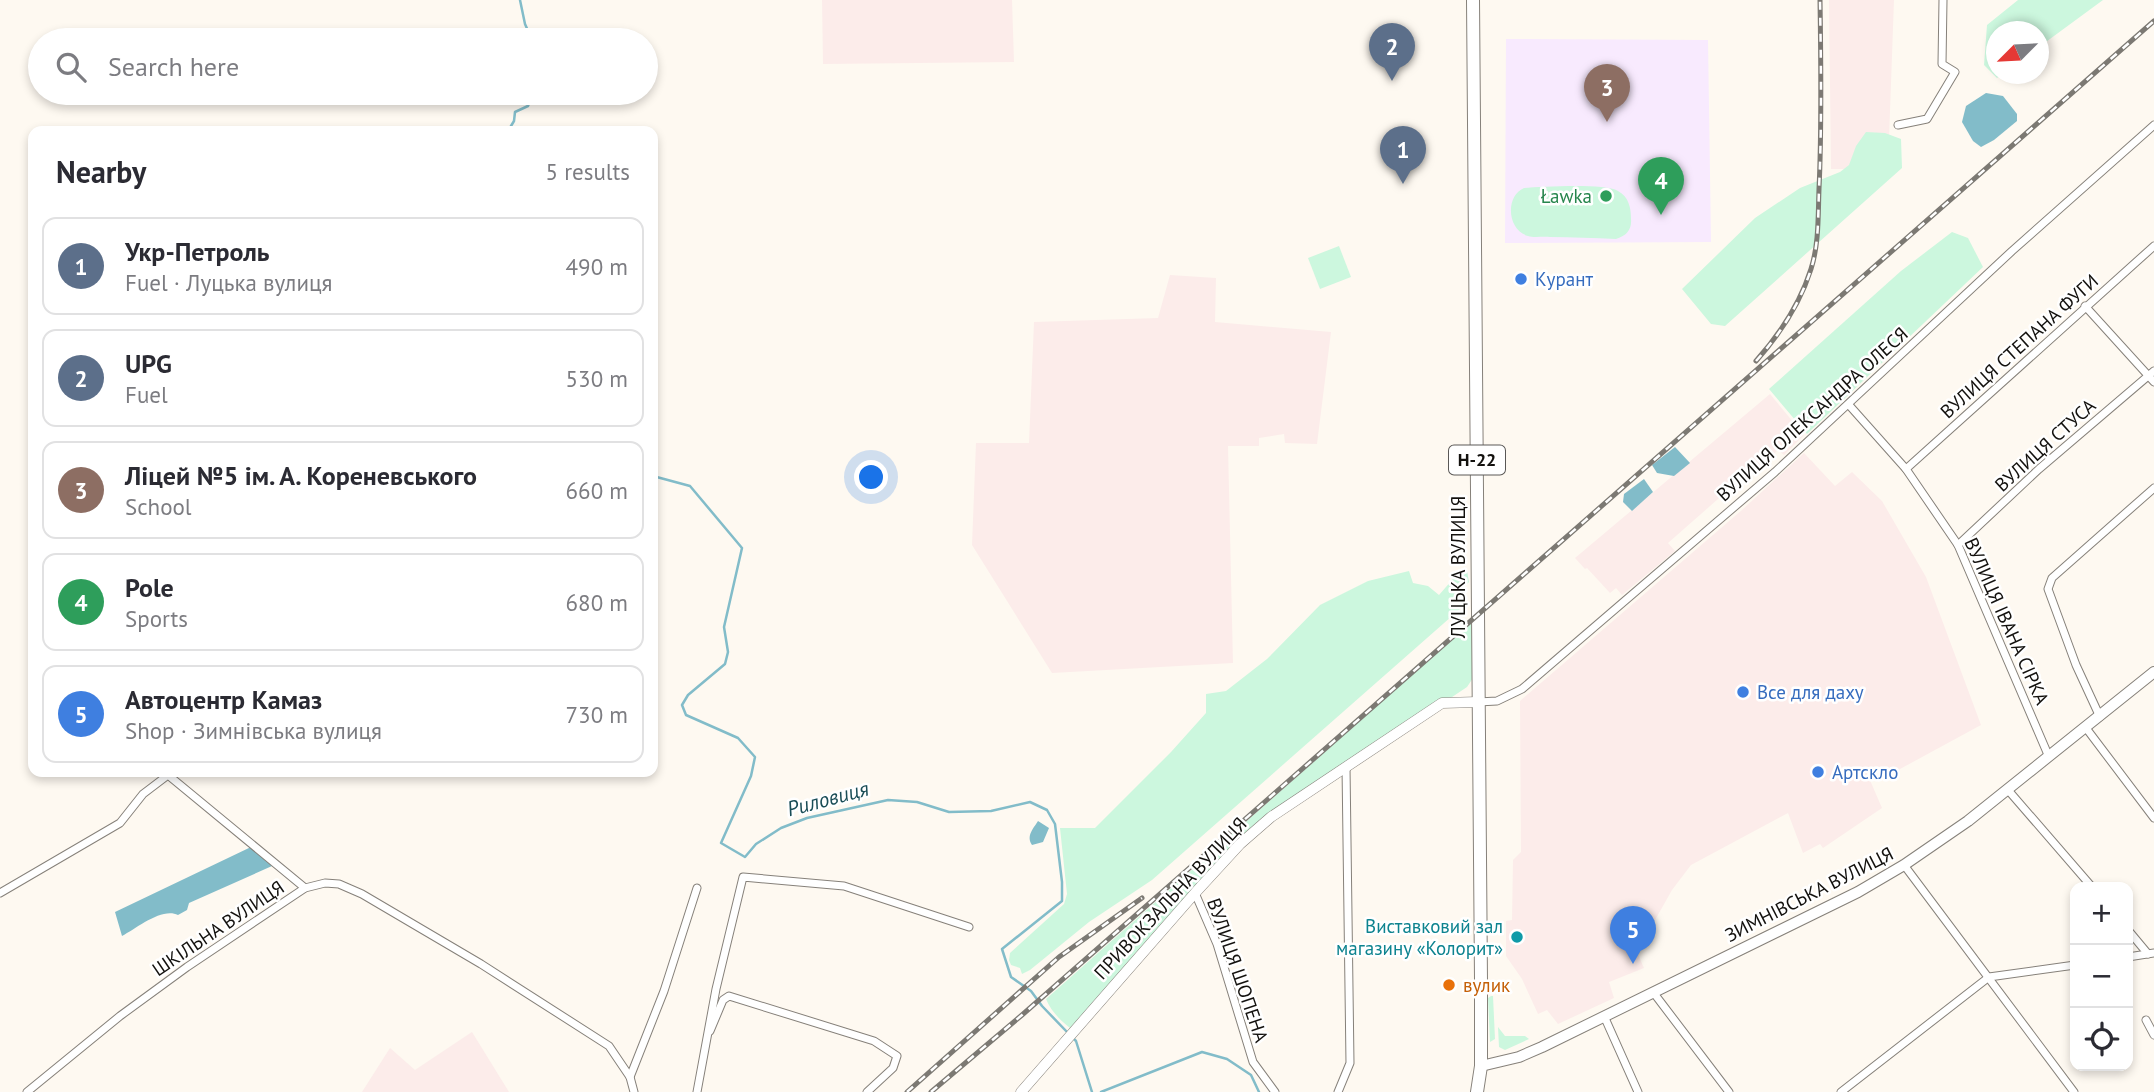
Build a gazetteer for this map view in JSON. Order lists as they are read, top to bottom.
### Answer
{
  "streets": {
    "main road": ["Н-22", "ЛУЦЬКА ВУЛИЦЯ", "ЗИМНІВСЬКА ВУЛИЦЯ"],
    "street": [
      "ВУЛИЦЯ СТЕПАНА ФУГИ",
      "ВУЛИЦЯ ОЛЕКСАНДРА ОЛЕСЯ",
      "ВУЛИЦЯ СТУСА",
      "ВУЛИЦЯ ІВАНА СІРКА",
      "ПРИВОКЗАЛЬНА ВУЛИЦЯ",
      "ШКІЛЬНА ВУЛИЦЯ",
      "ВУЛИЦЯ ШОПЕНА"
    ]
  },
  "crossings": [
    ["ВУЛИЦЯ СТЕПАНА ФУГИ", "ВУЛИЦЯ ІВАНА СІРКА"],
    ["ВУЛИЦЯ ОЛЕКСАНДРА ОЛЕСЯ", "ЛУЦЬКА ВУЛИЦЯ"],
    ["ВУЛИЦЯ ОЛЕКСАНДРА ОЛЕСЯ", "ВУЛИЦЯ ІВАНА СІРКА"],
    ["ВУЛИЦЯ ОЛЕКСАНДРА ОЛЕСЯ", "ПРИВОКЗАЛЬНА ВУЛИЦЯ"],
    ["ВУЛИЦЯ СТУСА", "ВУЛИЦЯ ІВАНА СІРКА"],
    ["ЛУЦЬКА ВУЛИЦЯ", "ЗИМНІВСЬКА ВУЛИЦЯ"],
    ["ЛУЦЬКА ВУЛИЦЯ", "ПРИВОКЗАЛЬНА ВУЛИЦЯ"],
    ["ВУЛИЦЯ ІВАНА СІРКА", "ЗИМНІВСЬКА ВУЛИЦЯ"],
    ["ПРИВОКЗАЛЬНА ВУЛИЦЯ", "ВУЛИЦЯ ШОПЕНА"]
  ],
  "water": ["Риловиця"],
  "places": [
    "Ławka",
    "Курант",
    "Все для даху",
    "Артскло",
    "Виставковий зал магазину «Колорит»",
    "вулик"
  ],
  "north": "bottom left",
  "page": {
    "pins": [
      "2",
      "3",
      "1",
      "4",
      "5"
    ],
    "search": "Search here",
    "heading": ["Nearby", "5 results"],
    "list": [
      {
        "mark": "1",
        "name": "Укр-Петроль",
        "note": "Fuel · Луцька вулиця",
        "value": "490 m"
      },
      {
        "mark": "2",
        "name": "UPG",
        "note": "Fuel",
        "value": "530 m"
      },
      {
        "mark": "3",
        "name": "Ліцей №5 ім. А. Кореневського",
        "note": "School",
        "value": "660 m"
      },
      {
        "mark": "4",
        "name": "Pole",
        "note": "Sports",
        "value": "680 m"
      },
      {
        "mark": "5",
        "name": "Автоцентр Камаз",
        "note": "Shop · Зимнівська вулиця",
        "value": "730 m"
      }
    ],
    "map_buttons": ["+", "−"]
  }
}
